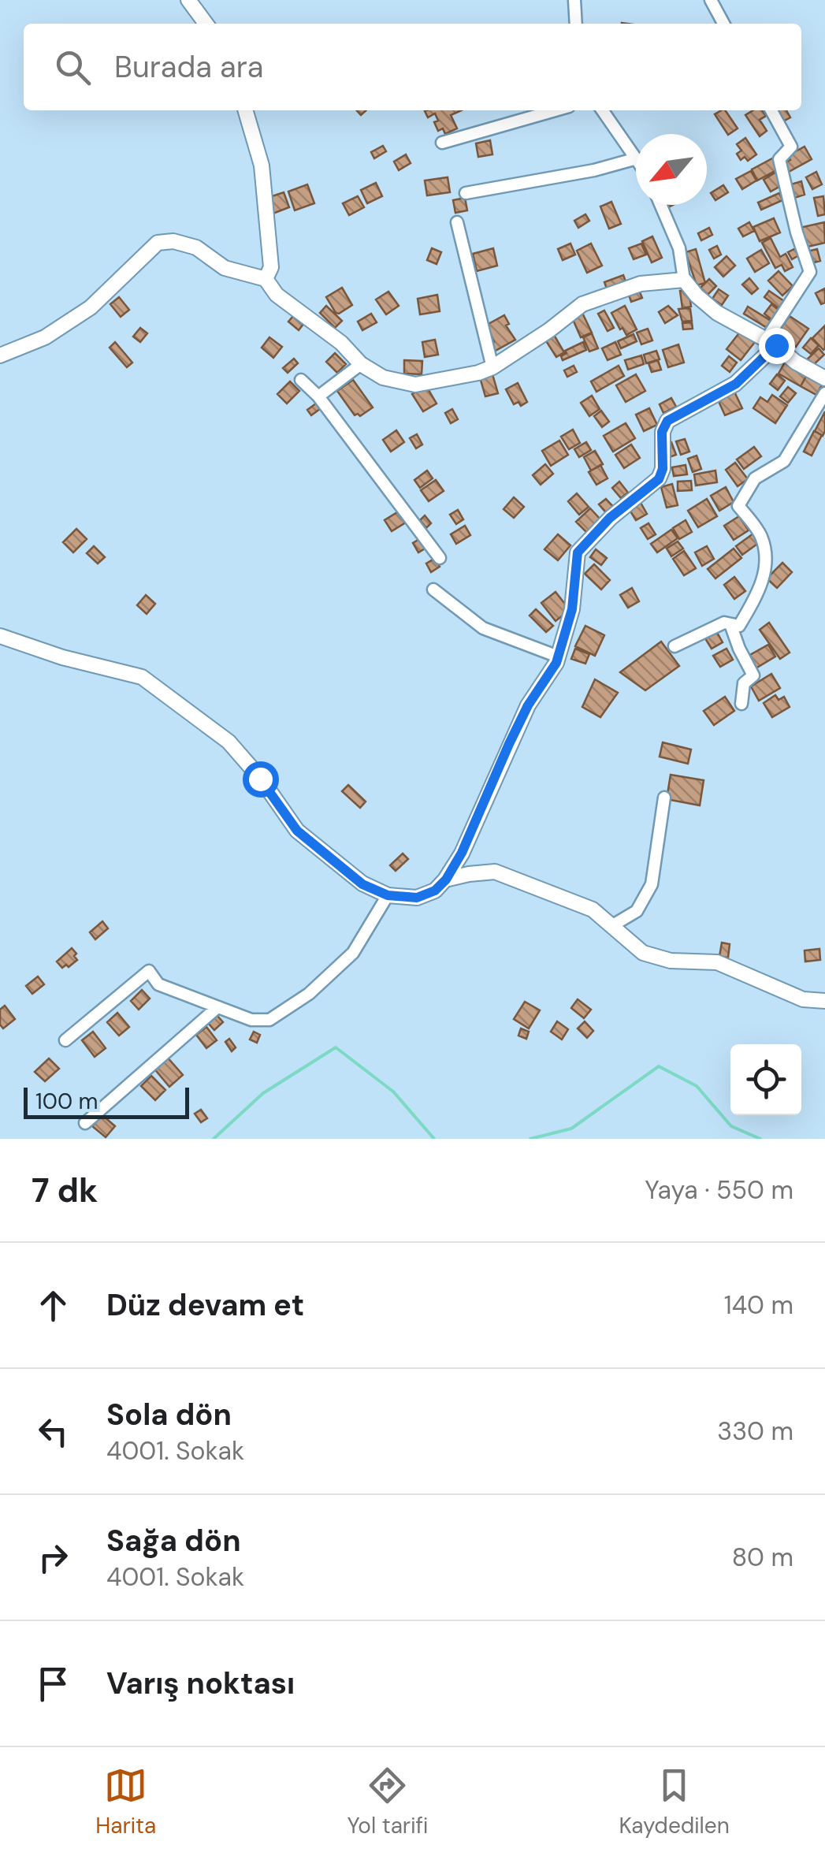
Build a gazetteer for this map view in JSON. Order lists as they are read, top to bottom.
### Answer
{
  "scale_bar": "100 m",
  "north": "bottom left",
  "page": {
    "search": "Burada ara",
    "scale": "100 m",
    "heading": ["7 dk", "Yaya · 550 m"],
    "list": [
      ["Düz devam et", "140 m"],
      ["Sola dön", "4001. Sokak", "330 m"],
      ["Sağa dön", "4001. Sokak", "80 m"],
      "Varış noktası"
    ],
    "nav": ["Harita", "Yol tarifi", "Kaydedilen"]
  }
}
